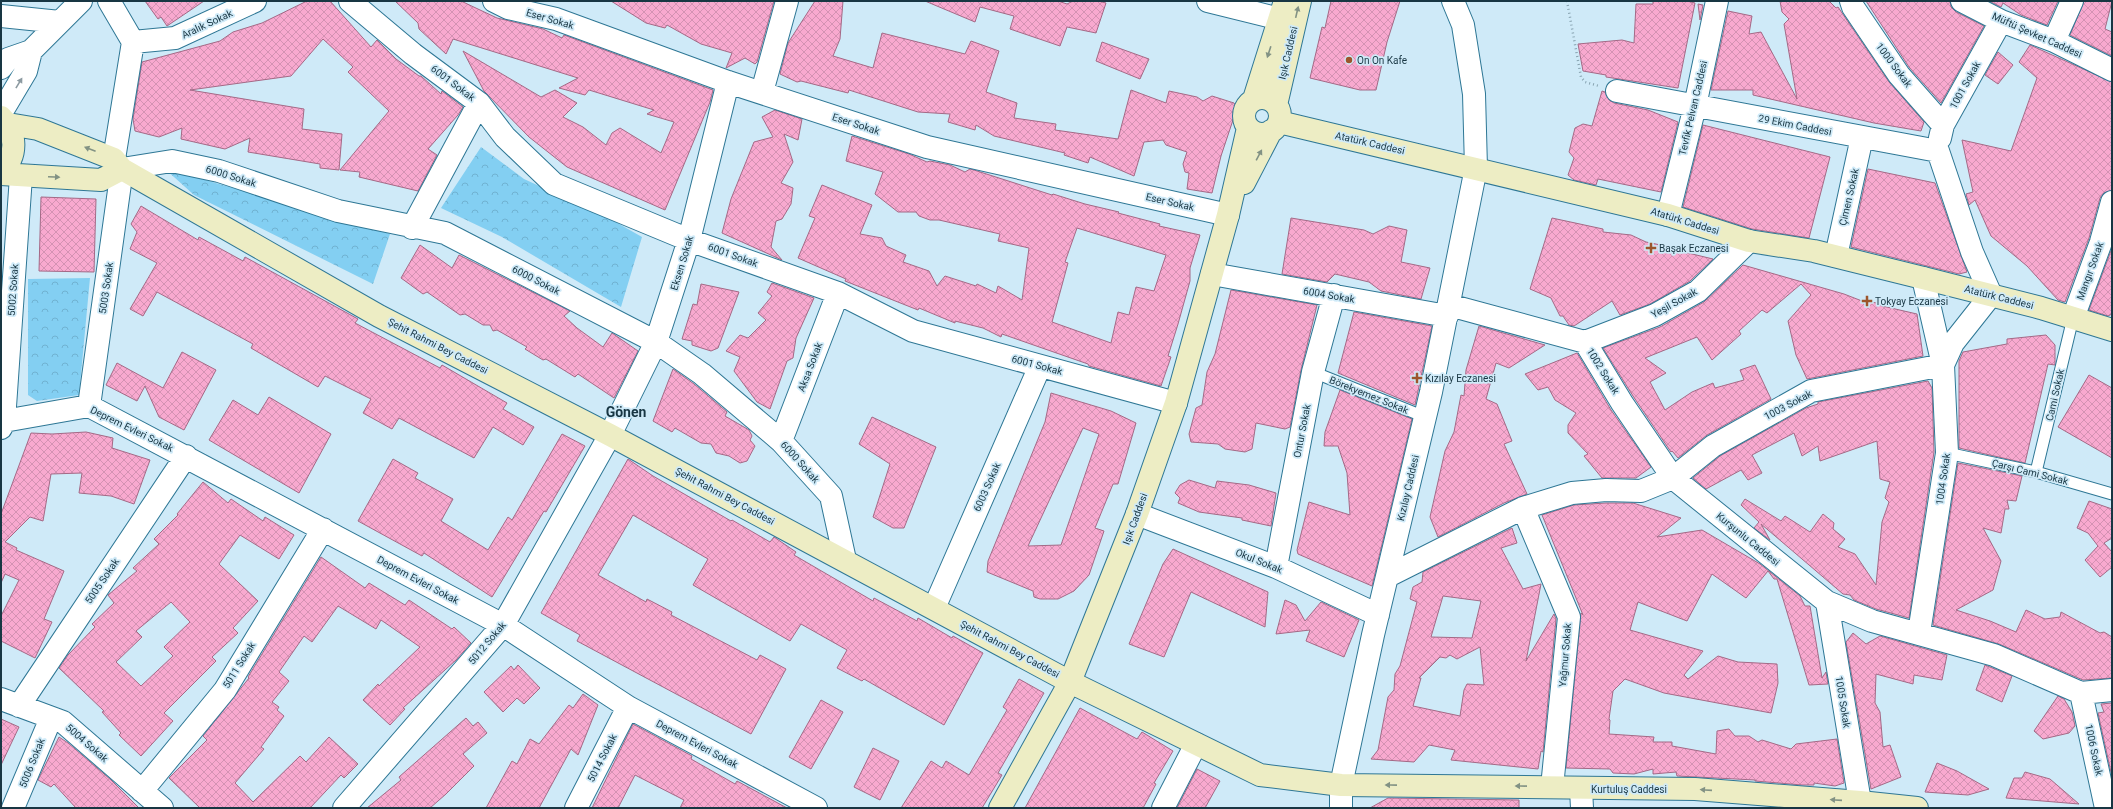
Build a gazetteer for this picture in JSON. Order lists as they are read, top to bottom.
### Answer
{
  "streets": {
    "main road": [
      "Işık Caddesi",
      "Atatürk Caddesi",
      "Şehit Rahmi Bey Caddesi",
      "Kurtuluş Caddesi"
    ],
    "street": [
      "Eser Sokak",
      "Aralık Sokak",
      "Müftü Şevket Caddesi",
      "1000 Sokak",
      "6001 Sokak",
      "1001 Sokak",
      "Tevfik Pelvan Caddesi",
      "29 Ekim Caddesi",
      "6000 Sokak",
      "Çimen Sokak",
      "Eksen Sokak",
      "Mangır Sokak",
      "5003 Sokak",
      "5002 Sokak",
      "6004 Sokak",
      "Yeşil Sokak",
      "Aksa Sokak",
      "1002 Sokak",
      "1003 Sokak",
      "Deprem Evleri Sokak",
      "Ontur Sokak",
      "1004 Sokak",
      "6003 Sokak",
      "Kızılay Caddesi",
      "Kurşunlu Caddesi",
      "Okul Sokak",
      "5005 Sokak",
      "5012 Sokak",
      "Yağmur Sokak",
      "5011 Sokak",
      "1005 Sokak",
      "5004 Sokak",
      "1006 Sokak",
      "5014 Sokak",
      "5006 Sokak"
    ],
    "lane": ["Börekyemez Sokak", "Cami Sokak", "Çarşı Cami Sokak"]
  },
  "crossings": [
    ["Eser Sokak", "Işık Caddesi"],
    ["Eser Sokak", "Eksen Sokak"],
    ["Müftü Şevket Caddesi", "1001 Sokak"],
    ["Işık Caddesi", "6001 Sokak"],
    ["Işık Caddesi", "Atatürk Caddesi"],
    ["Işık Caddesi", "6004 Sokak"],
    ["Işık Caddesi", "Şehit Rahmi Bey Caddesi"],
    ["Işık Caddesi", "Okul Sokak"],
    ["1000 Sokak", "1001 Sokak"],
    ["6001 Sokak", "Eksen Sokak"],
    ["6001 Sokak", "Aksa Sokak"],
    ["6001 Sokak", "6003 Sokak"],
    ["1001 Sokak", "29 Ekim Caddesi"],
    ["Tevfik Pelvan Caddesi", "29 Ekim Caddesi"],
    ["Tevfik Pelvan Caddesi", "Atatürk Caddesi"],
    ["29 Ekim Caddesi", "Çimen Sokak"],
    ["Atatürk Caddesi", "Çimen Sokak"],
    ["Atatürk Caddesi", "Mangır Sokak"],
    ["Atatürk Caddesi", "Yeşil Sokak"],
    ["Atatürk Caddesi", "Cami Sokak"],
    ["Atatürk Caddesi", "1004 Sokak"],
    ["Atatürk Caddesi", "Kızılay Caddesi"],
    ["6000 Sokak", "Eksen Sokak"],
    ["6000 Sokak", "5003 Sokak"],
    ["6000 Sokak", "Şehit Rahmi Bey Caddesi"],
    ["6000 Sokak", "Aksa Sokak"],
    ["Eksen Sokak", "Şehit Rahmi Bey Caddesi"],
    ["Eksen Sokak", "5012 Sokak"],
    ["Mangır Sokak", "Cami Sokak"],
    ["5003 Sokak", "Şehit Rahmi Bey Caddesi"],
    ["5003 Sokak", "Deprem Evleri Sokak"],
    ["5002 Sokak", "Deprem Evleri Sokak"],
    ["6004 Sokak", "1002 Sokak"],
    ["6004 Sokak", "Ontur Sokak"],
    ["6004 Sokak", "Kızılay Caddesi"],
    ["Yeşil Sokak", "1002 Sokak"],
    ["Şehit Rahmi Bey Caddesi", "6003 Sokak"],
    ["Şehit Rahmi Bey Caddesi", "Kızılay Caddesi"],
    ["Şehit Rahmi Bey Caddesi", "5012 Sokak"],
    ["Şehit Rahmi Bey Caddesi", "Kurtuluş Caddesi"],
    ["1002 Sokak", "1003 Sokak"],
    ["1002 Sokak", "Kızılay Caddesi"],
    ["1002 Sokak", "Kurşunlu Caddesi"],
    ["Börekyemez Sokak", "Ontur Sokak"],
    ["Börekyemez Sokak", "Kızılay Caddesi"],
    ["Cami Sokak", "Çarşı Cami Sokak"],
    ["1003 Sokak", "1004 Sokak"],
    ["1003 Sokak", "Kurşunlu Caddesi"],
    ["Deprem Evleri Sokak", "5005 Sokak"],
    ["Deprem Evleri Sokak", "5012 Sokak"],
    ["Deprem Evleri Sokak", "5011 Sokak"],
    ["Deprem Evleri Sokak", "5014 Sokak"],
    ["Ontur Sokak", "Okul Sokak"],
    ["Çarşı Cami Sokak", "1004 Sokak"],
    ["1004 Sokak", "Kurşunlu Caddesi"],
    ["Kızılay Caddesi", "Okul Sokak"],
    ["Kızılay Caddesi", "Kurtuluş Caddesi"],
    ["Kurşunlu Caddesi", "1005 Sokak"],
    ["Kurşunlu Caddesi", "1006 Sokak"],
    ["5005 Sokak", "5004 Sokak"],
    ["Yağmur Sokak", "Kurtuluş Caddesi"],
    ["5011 Sokak", "5004 Sokak"],
    ["1005 Sokak", "Kurtuluş Caddesi"],
    ["5004 Sokak", "5006 Sokak"]
  ],
  "one_way": ["Kurtuluş Caddesi"],
  "districts": ["Gönen"],
  "places": {
    "other": ["On On Kafe"],
    "health": ["Başak Eczanesi", "Tokyay Eczanesi", "Kızılay Eczanesi"]
  }
}
